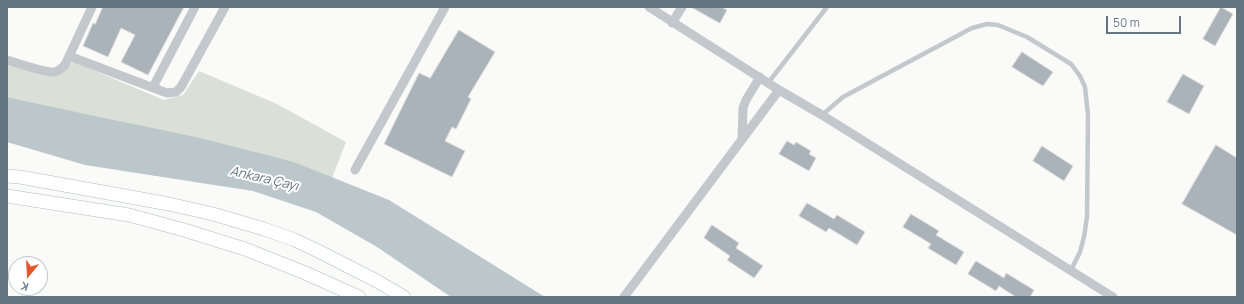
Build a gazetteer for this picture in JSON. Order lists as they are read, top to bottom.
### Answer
{
  "water": ["Ankara Çayı"],
  "scale_bar": "50 m",
  "north": "bottom"
}
